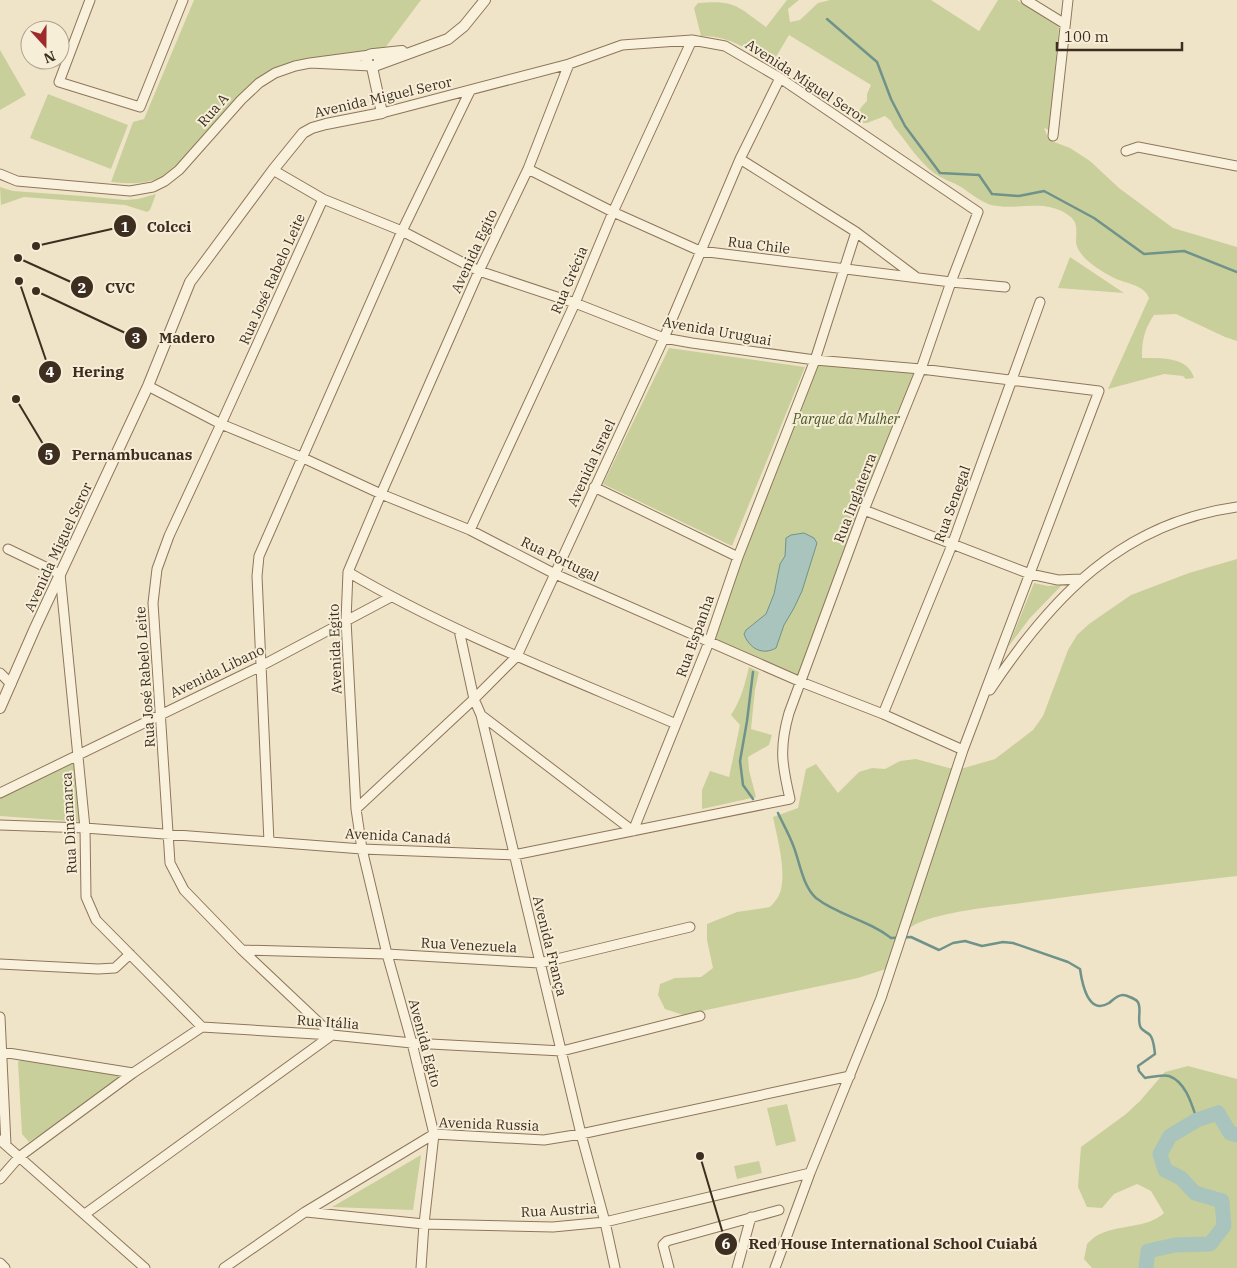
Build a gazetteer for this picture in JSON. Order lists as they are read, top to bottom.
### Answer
{
  "streets": {
    "street": [
      "Avenida Miguel Seror",
      "Rua A",
      "Rua Chile",
      "Avenida Egito",
      "Rua José Rabelo Leite",
      "Rua Grécia",
      "Avenida Uruguai",
      "Avenida Israel",
      "Rua Inglaterra",
      "Rua Senegal",
      "Rua Portugal",
      "Rua Espanha",
      "Avenida Libano",
      "Rua Dinamarca",
      "Avenida Canadá",
      "Rua Venezuela",
      "Avenida França",
      "Rua Itália",
      "Avenida Russia",
      "Rua Austria"
    ]
  },
  "crossings": [
    ["Avenida Miguel Seror", "Avenida Egito"],
    ["Avenida Miguel Seror", "Rua Grécia"],
    ["Avenida Miguel Seror", "Avenida Uruguai"],
    ["Avenida Miguel Seror", "Avenida Israel"],
    ["Avenida Miguel Seror", "Rua Inglaterra"],
    ["Avenida Miguel Seror", "Rua Portugal"],
    ["Avenida Miguel Seror", "Rua Dinamarca"],
    ["Rua Chile", "Avenida Egito"],
    ["Rua Chile", "Rua Grécia"],
    ["Rua Chile", "Avenida Israel"],
    ["Rua Chile", "Rua Inglaterra"],
    ["Rua Chile", "Rua Espanha"],
    ["Avenida Egito", "Avenida Uruguai"],
    ["Avenida Egito", "Avenida Israel"],
    ["Avenida Egito", "Rua Portugal"],
    ["Avenida Egito", "Avenida Libano"],
    ["Avenida Egito", "Avenida Canadá"],
    ["Avenida Egito", "Rua Venezuela"],
    ["Avenida Egito", "Rua Itália"],
    ["Avenida Egito", "Avenida Russia"],
    ["Avenida Egito", "Rua Austria"],
    ["Rua José Rabelo Leite", "Avenida Uruguai"],
    ["Rua José Rabelo Leite", "Rua Portugal"],
    ["Rua José Rabelo Leite", "Avenida Libano"],
    ["Rua José Rabelo Leite", "Avenida Canadá"],
    ["Rua José Rabelo Leite", "Rua Venezuela"],
    ["Rua José Rabelo Leite", "Rua Itália"],
    ["Rua Grécia", "Avenida Uruguai"],
    ["Rua Grécia", "Rua Portugal"],
    ["Avenida Uruguai", "Avenida Israel"],
    ["Avenida Uruguai", "Rua Inglaterra"],
    ["Avenida Uruguai", "Rua Senegal"],
    ["Avenida Uruguai", "Rua Espanha"],
    ["Avenida Israel", "Rua Portugal"],
    ["Avenida Israel", "Avenida França"],
    ["Rua Inglaterra", "Rua Portugal"],
    ["Rua Inglaterra", "Avenida Canadá"],
    ["Rua Senegal", "Rua Portugal"],
    ["Rua Portugal", "Rua Espanha"],
    ["Rua Espanha", "Avenida Canadá"],
    ["Avenida Libano", "Rua Dinamarca"],
    ["Rua Dinamarca", "Avenida Canadá"],
    ["Rua Dinamarca", "Rua Itália"],
    ["Avenida Canadá", "Avenida França"],
    ["Rua Venezuela", "Avenida França"],
    ["Avenida França", "Rua Itália"],
    ["Avenida França", "Avenida Russia"],
    ["Avenida França", "Rua Austria"],
    ["Avenida Russia", "Rua Austria"]
  ],
  "parks": ["Parque da Mulher"],
  "places": [
    "Colcci",
    "CVC",
    "Hering",
    "Madero",
    "Pernambucanas",
    "Red House International School Cuiabá"
  ],
  "scale_bar": "100 m",
  "north": "bottom"
}
